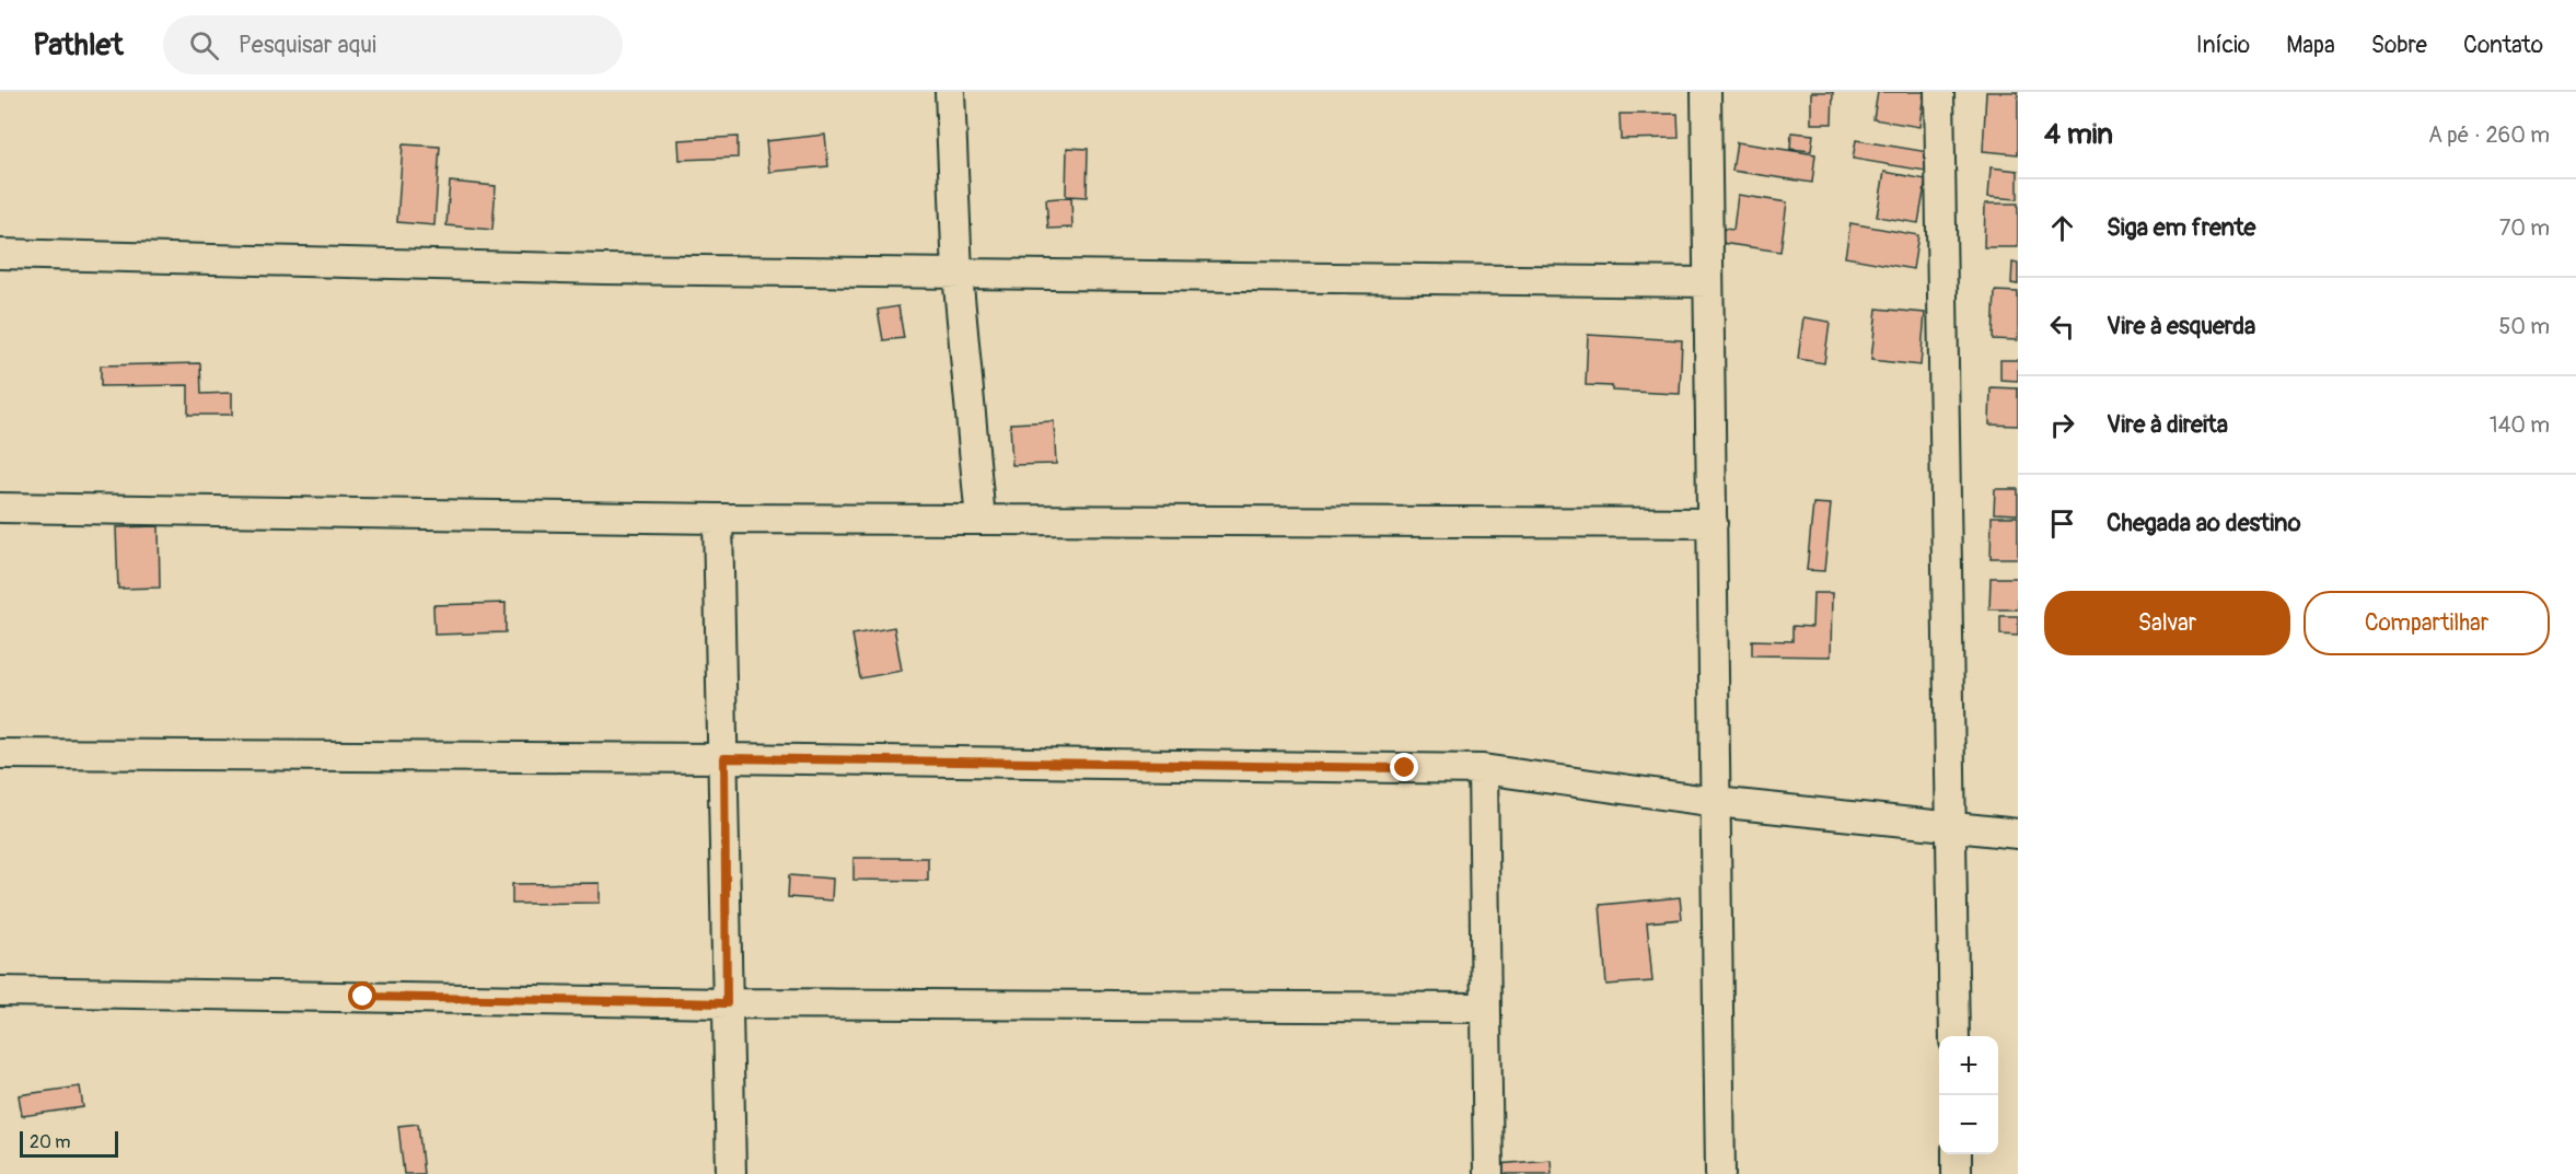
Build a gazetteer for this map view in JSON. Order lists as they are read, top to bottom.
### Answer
{
  "scale_bar": "20 m",
  "page": {
    "header": "Pathlet",
    "search": "Pesquisar aqui",
    "nav": [
      "Início",
      "Mapa",
      "Sobre",
      "Contato"
    ],
    "heading": ["4 min", "A pé · 260 m"],
    "list": [
      ["Siga em frente", "70 m"],
      ["Vire à esquerda", "50 m"],
      ["Vire à direita", "140 m"],
      "Chegada ao destino"
    ],
    "buttons": ["Salvar", "Compartilhar"],
    "map_buttons": ["+", "−"],
    "scale": "20 m"
  }
}
